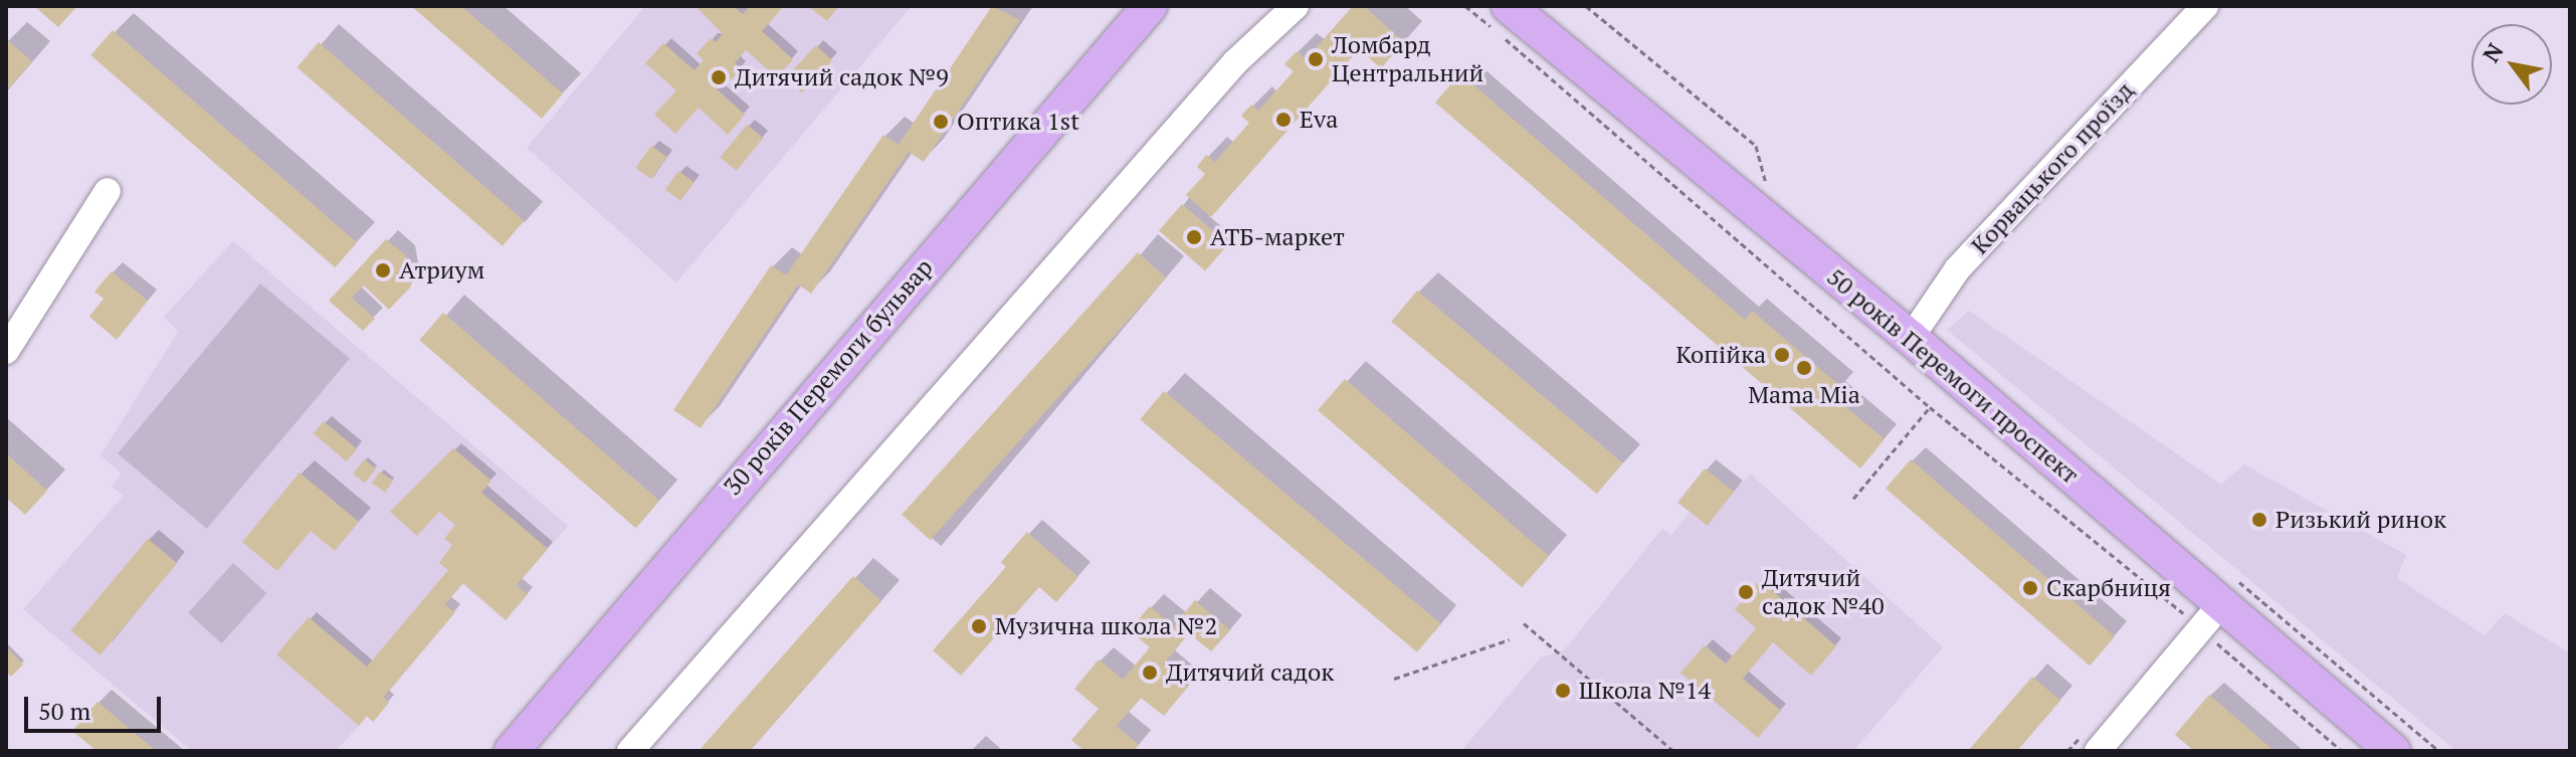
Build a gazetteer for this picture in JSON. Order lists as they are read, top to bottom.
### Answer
{
  "streets": {
    "main road": ["50 років Перемоги проспект", "30 років Перемоги бульвар"],
    "street": ["Корвацького проїзд"]
  },
  "crossings": [
    ["Корвацького проїзд", "50 років Перемоги проспект"]
  ],
  "places": [
    "Ломбард Центральний",
    "Дитячий садок №9",
    "Eva",
    "Оптика 1st",
    "АТБ-маркет",
    "Атриум",
    "Копійка",
    "Mama Mia",
    "Ризький ринок",
    "Скарбниця",
    "Дитячий садок №40",
    "Музична школа №2",
    "Дитячий садок",
    "Школа №14"
  ],
  "scale_bar": "50 m",
  "north": "top left"
}
